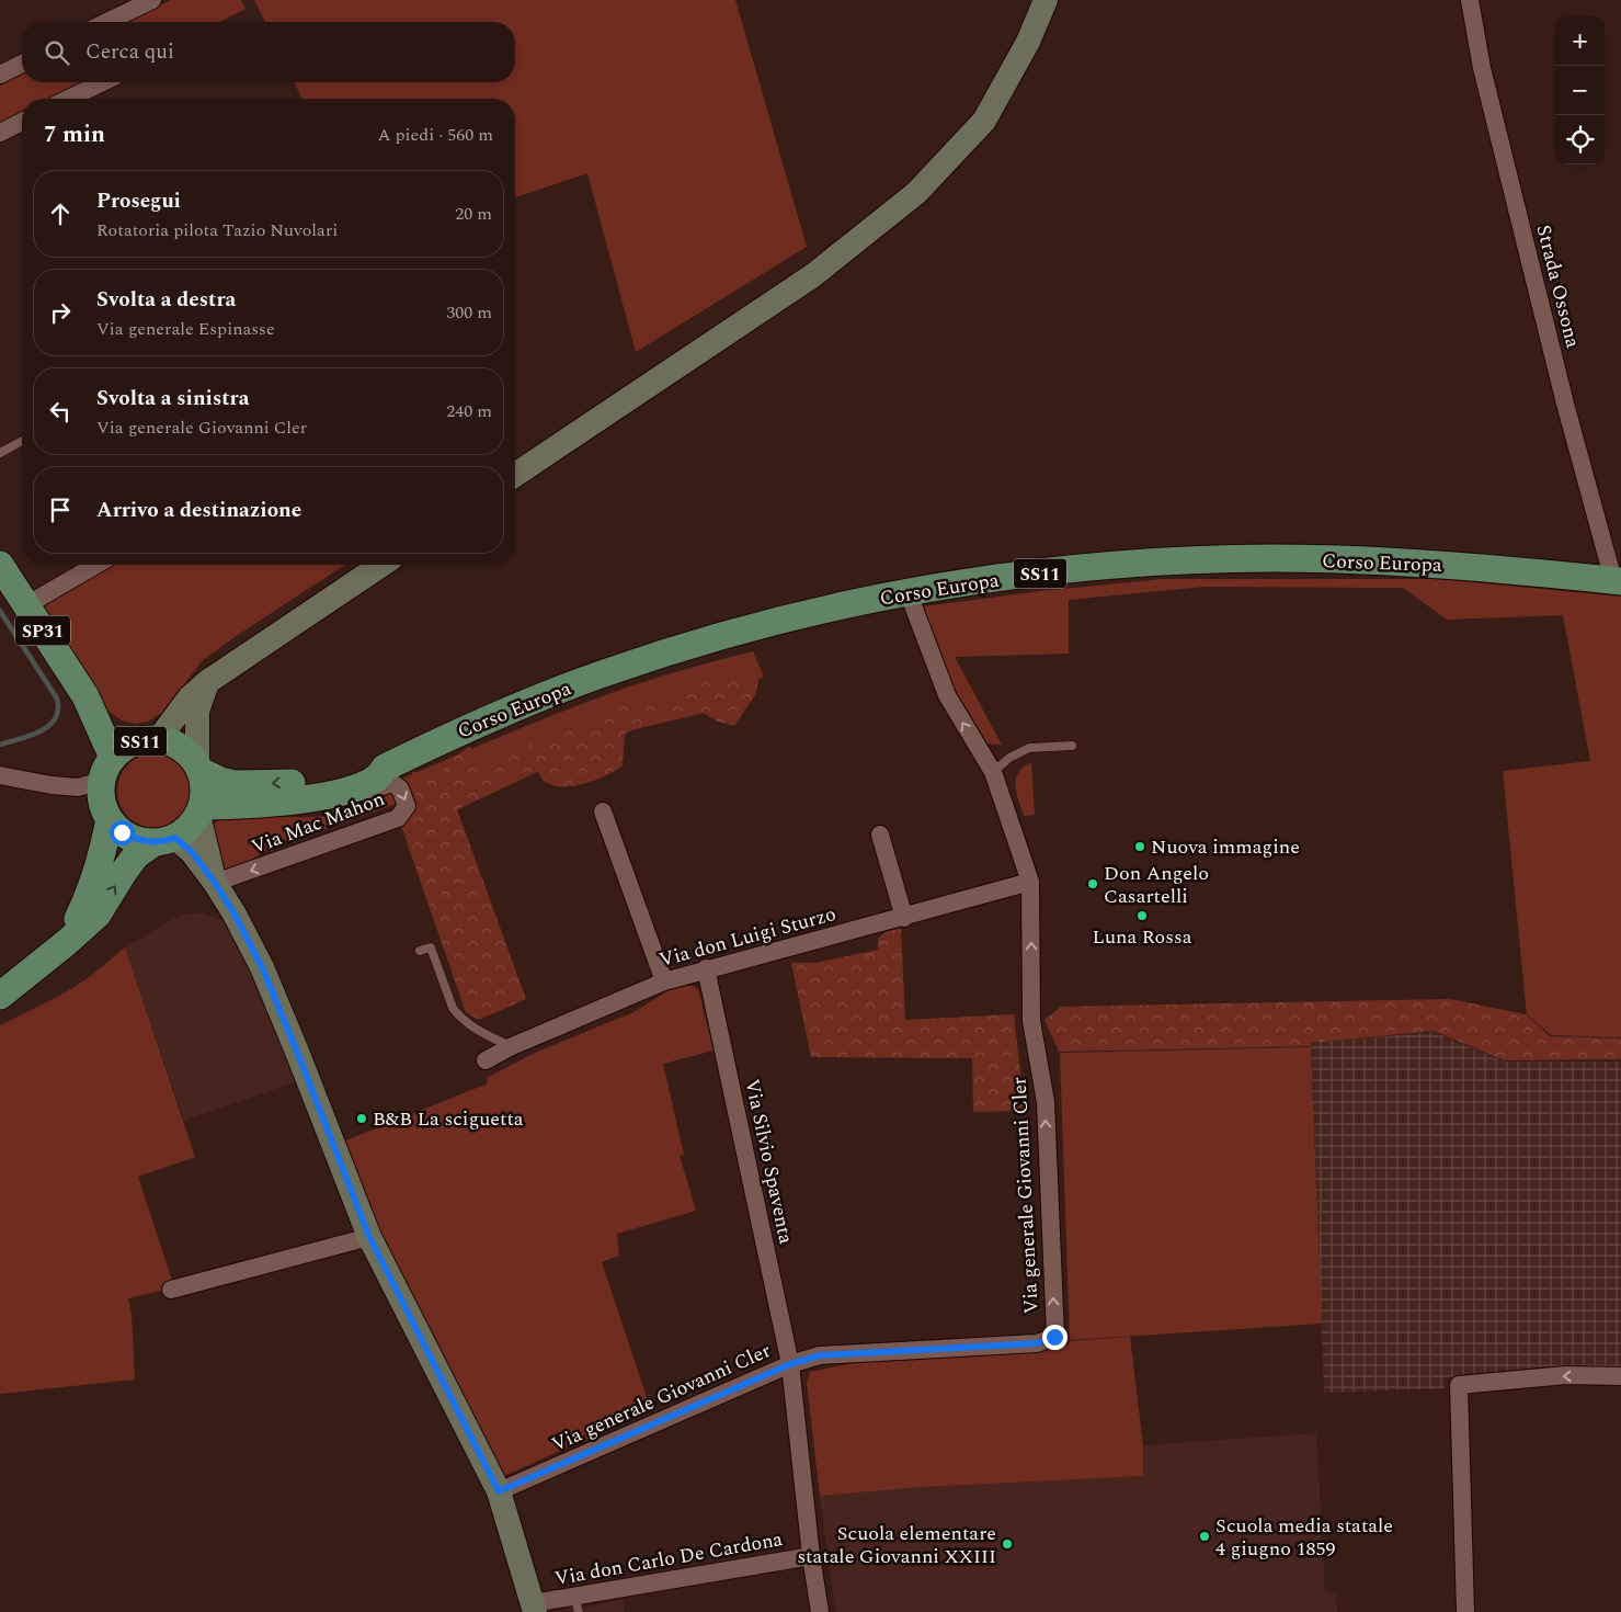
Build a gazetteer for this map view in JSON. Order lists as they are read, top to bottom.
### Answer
{
  "streets": {
    "main road": ["Corso Europa", "SS11", "SP31"],
    "street": [
      "Strada Ossona",
      "Via Mac Mahon",
      "Via don Luigi Sturzo",
      "Via Silvio Spaventa",
      "Via generale Giovanni Cler",
      "Via don Carlo De Cardona"
    ]
  },
  "crossings": [
    ["Strada Ossona", "Corso Europa"],
    ["Corso Europa", "SS11"],
    ["Corso Europa", "SP31"],
    ["Corso Europa", "Via Mac Mahon"],
    ["Corso Europa", "Via generale Giovanni Cler"],
    ["SS11", "SP31"],
    ["Via don Luigi Sturzo", "Via Silvio Spaventa"],
    ["Via don Luigi Sturzo", "Via generale Giovanni Cler"],
    ["Via Silvio Spaventa", "Via generale Giovanni Cler"],
    ["Via Silvio Spaventa", "Via don Carlo De Cardona"]
  ],
  "places": [
    "Nuova immagine",
    "Don Angelo Casartelli",
    "Luna Rossa",
    "B&B La sciguetta",
    "Scuola media statale 4 giugno 1859",
    "Scuola elementare statale Giovanni XXIII"
  ],
  "page": {
    "map_buttons": ["+", "−"],
    "search": "Cerca qui",
    "heading": ["7 min", "A piedi · 560 m"],
    "list": [
      ["Prosegui", "Rotatoria pilota Tazio Nuvolari", "20 m"],
      ["Svolta a destra", "Via generale Espinasse", "300 m"],
      ["Svolta a sinistra", "Via generale Giovanni Cler", "240 m"],
      "Arrivo a destinazione"
    ]
  }
}
